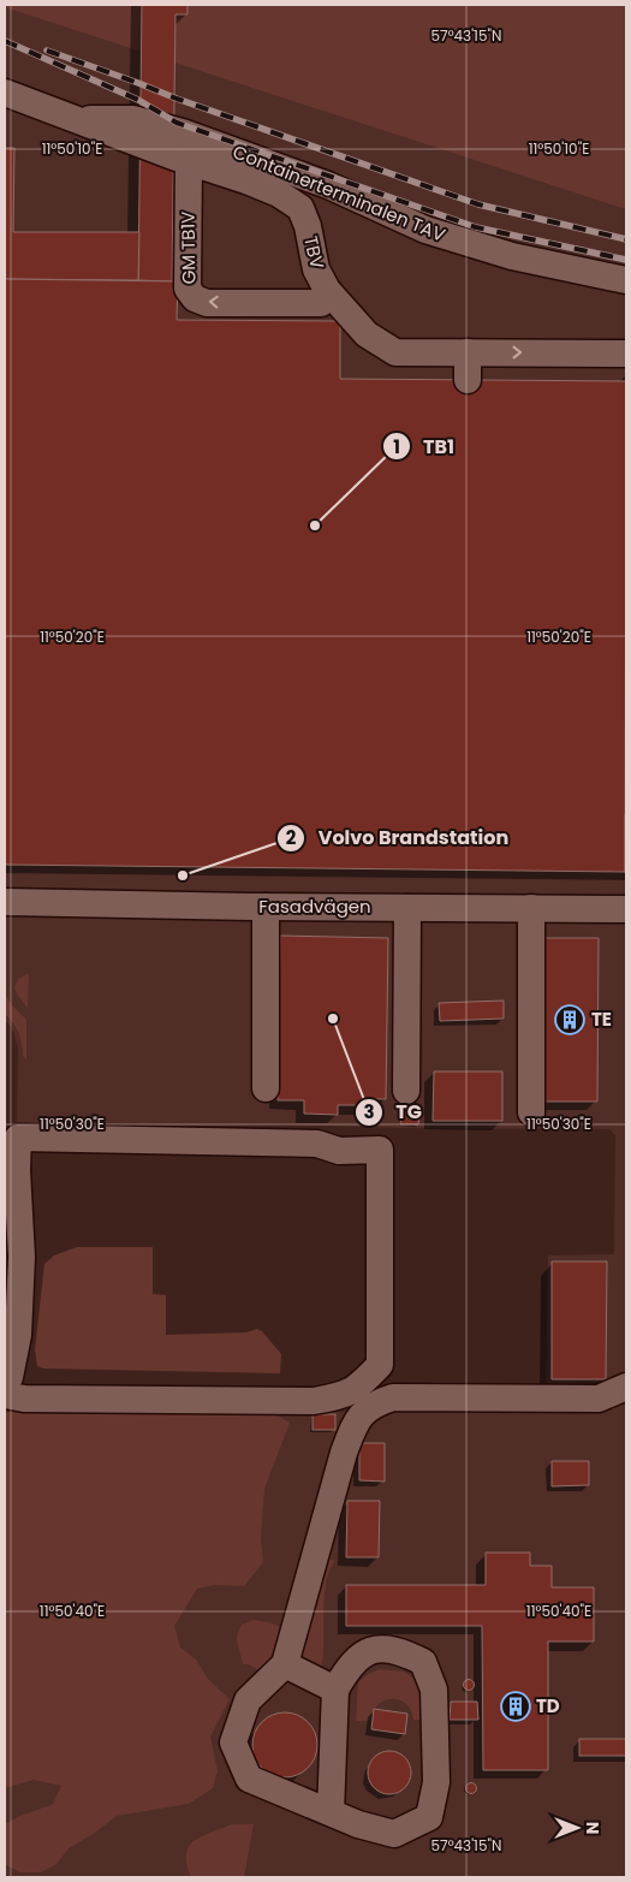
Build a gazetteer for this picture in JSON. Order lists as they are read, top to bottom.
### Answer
{
  "streets": {
    "street": [
      "Containerterminalen TAV",
      "GM TB1V",
      "TBV",
      "Fasadvägen"
    ]
  },
  "crossings": [
    ["Containerterminalen TAV", "TBV"],
    ["GM TB1V", "TBV"]
  ],
  "places": {
    "other": ["TB1", "Volvo Brandstation", "TG"],
    "building": ["TE", "TD"]
  },
  "north": "right",
  "coordinates": [
    "57°43'15\"N",
    "11°50'10\"E",
    "11°50'20\"E",
    "11°50'30\"E",
    "11°50'40\"E"
  ]
}
